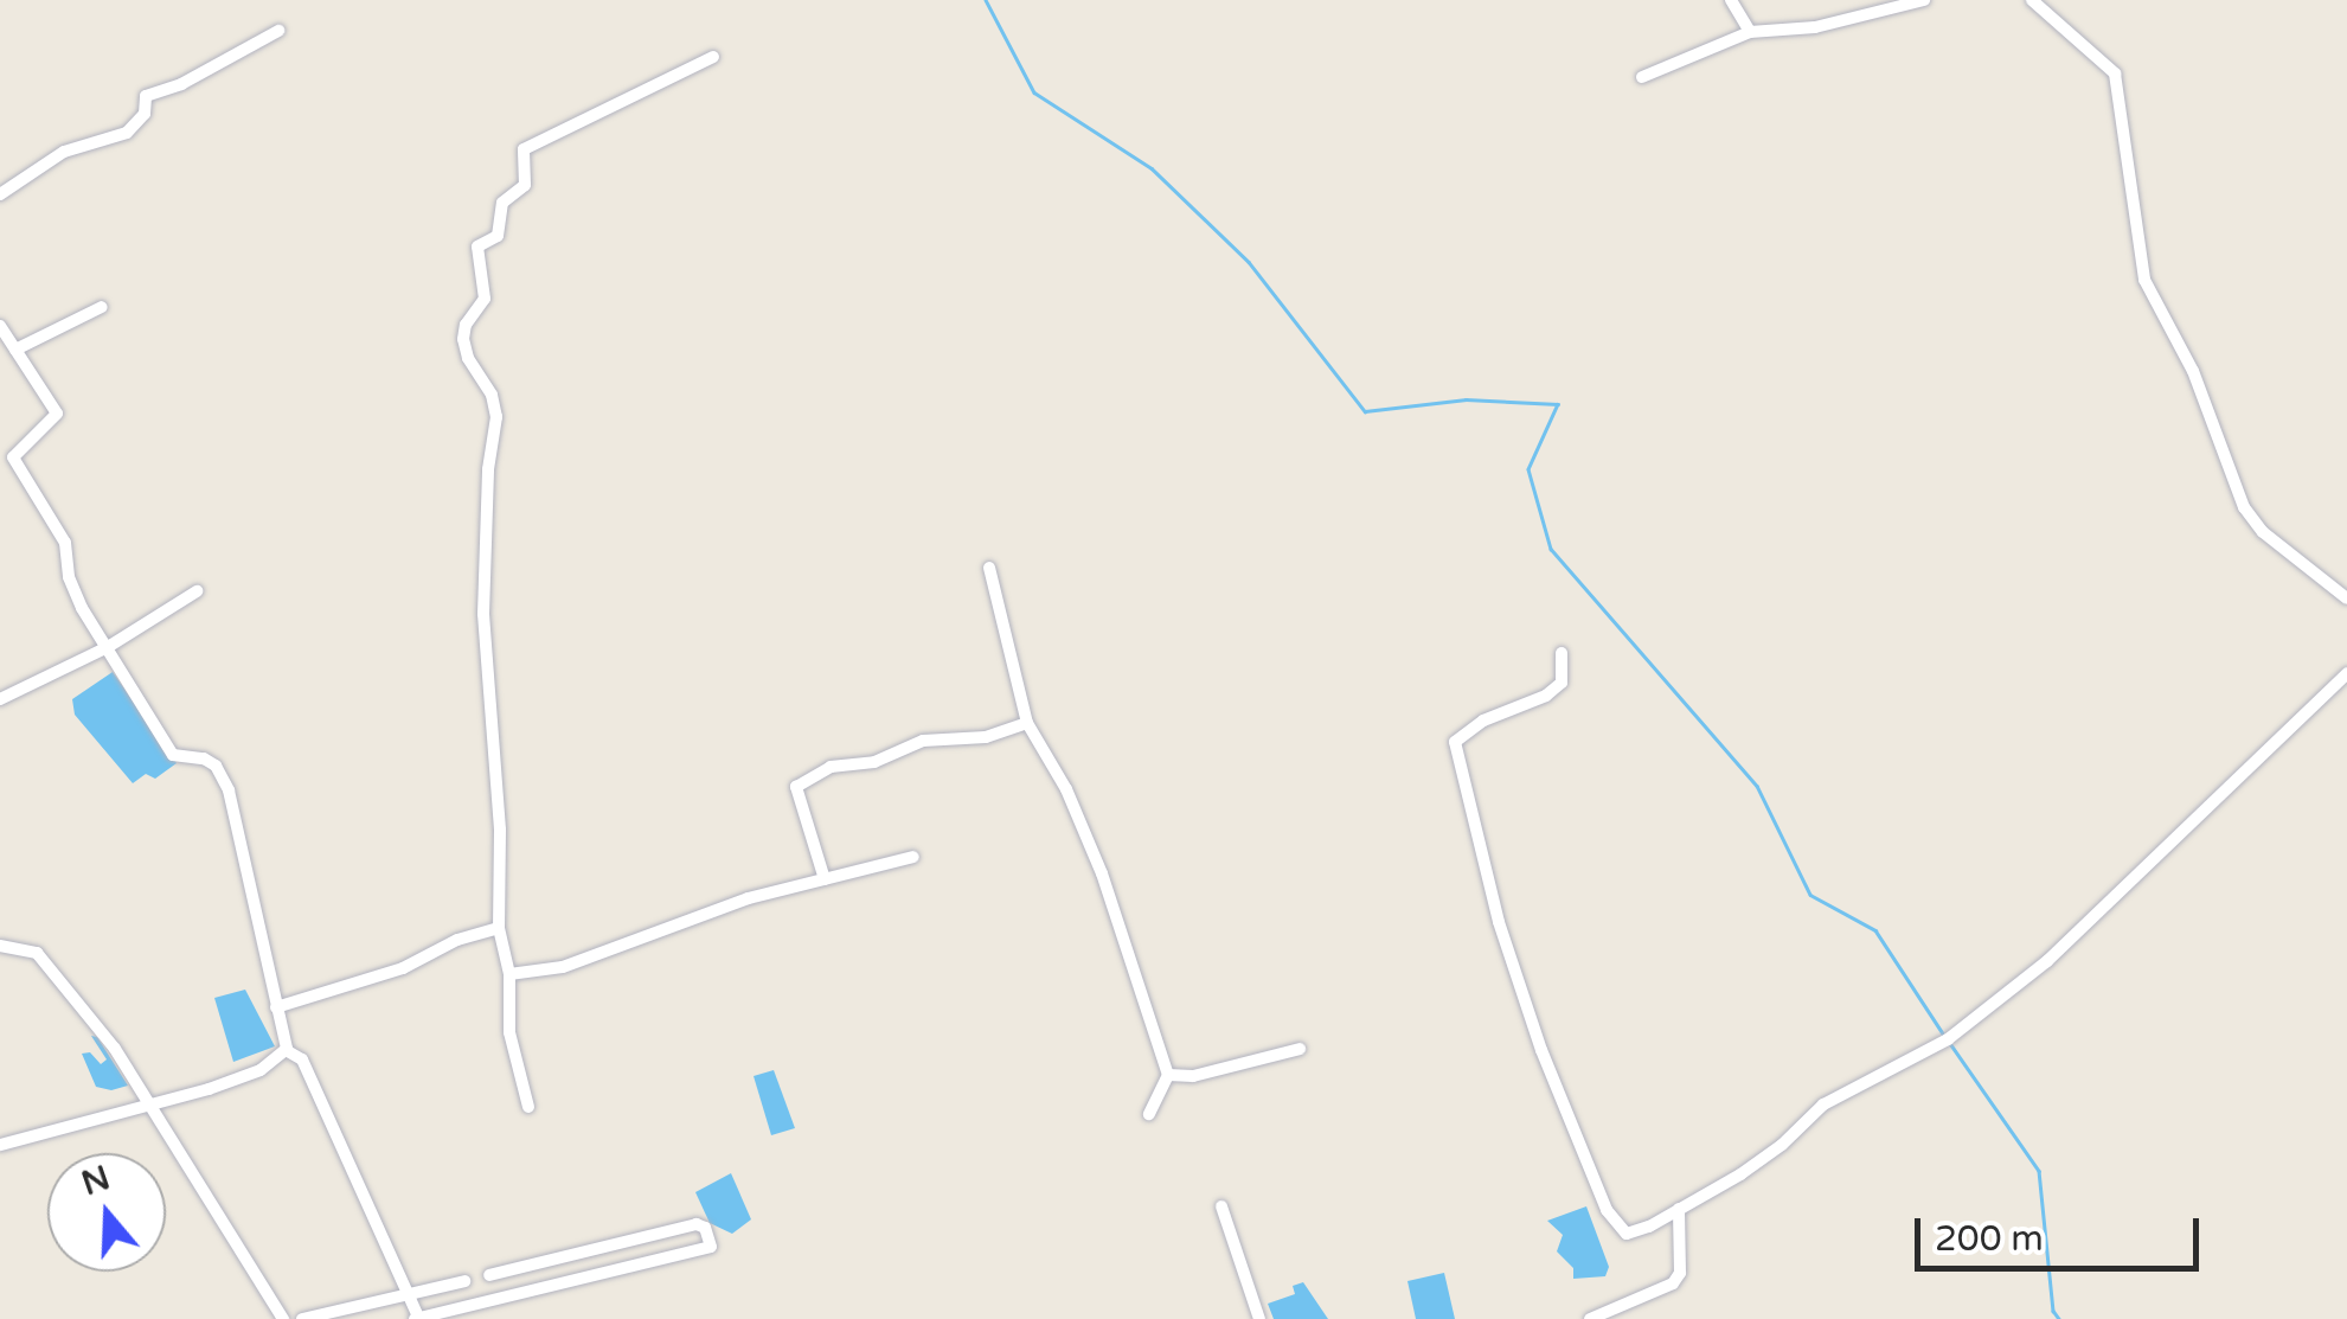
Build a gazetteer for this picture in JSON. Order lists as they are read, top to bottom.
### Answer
{
  "scale_bar": "200 m",
  "north": "top"
}
